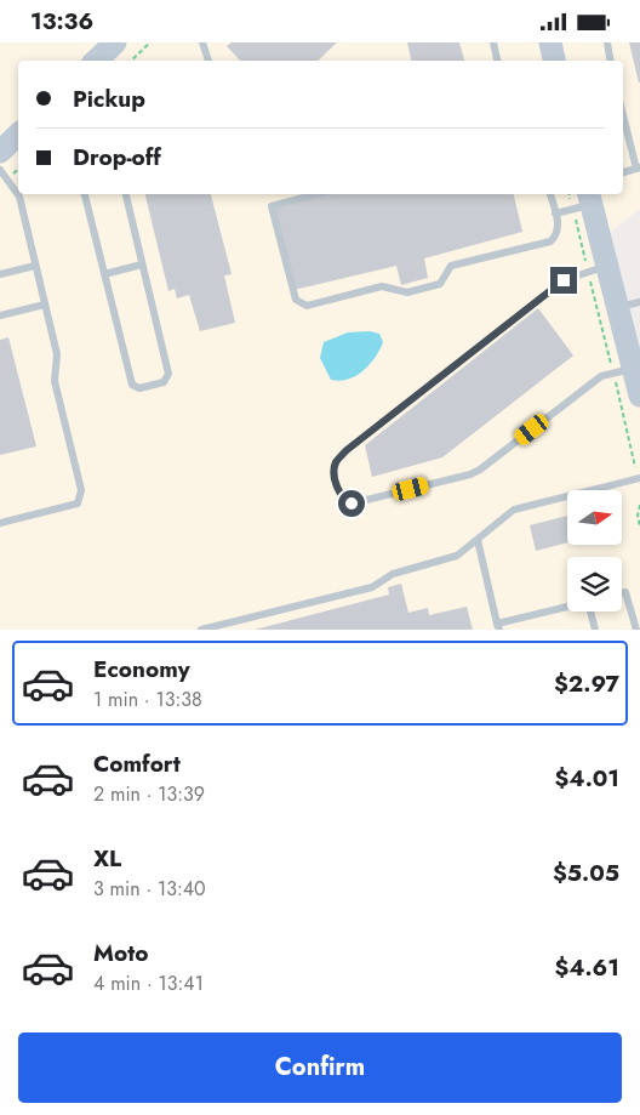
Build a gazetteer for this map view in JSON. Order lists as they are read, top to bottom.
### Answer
{
  "north": "right",
  "page": {
    "status": "13:36",
    "banner": ["Pickup", "Drop-off"],
    "list": [
      {
        "name": "Economy",
        "note": "1 min · 13:38",
        "value": "$2.97"
      },
      {
        "name": "Comfort",
        "note": "2 min · 13:39",
        "value": "$4.01"
      },
      {
        "name": "XL",
        "note": "3 min · 13:40",
        "value": "$5.05"
      },
      {
        "name": "Moto",
        "note": "4 min · 13:41",
        "value": "$4.61"
      }
    ],
    "buttons": "Confirm"
  }
}
